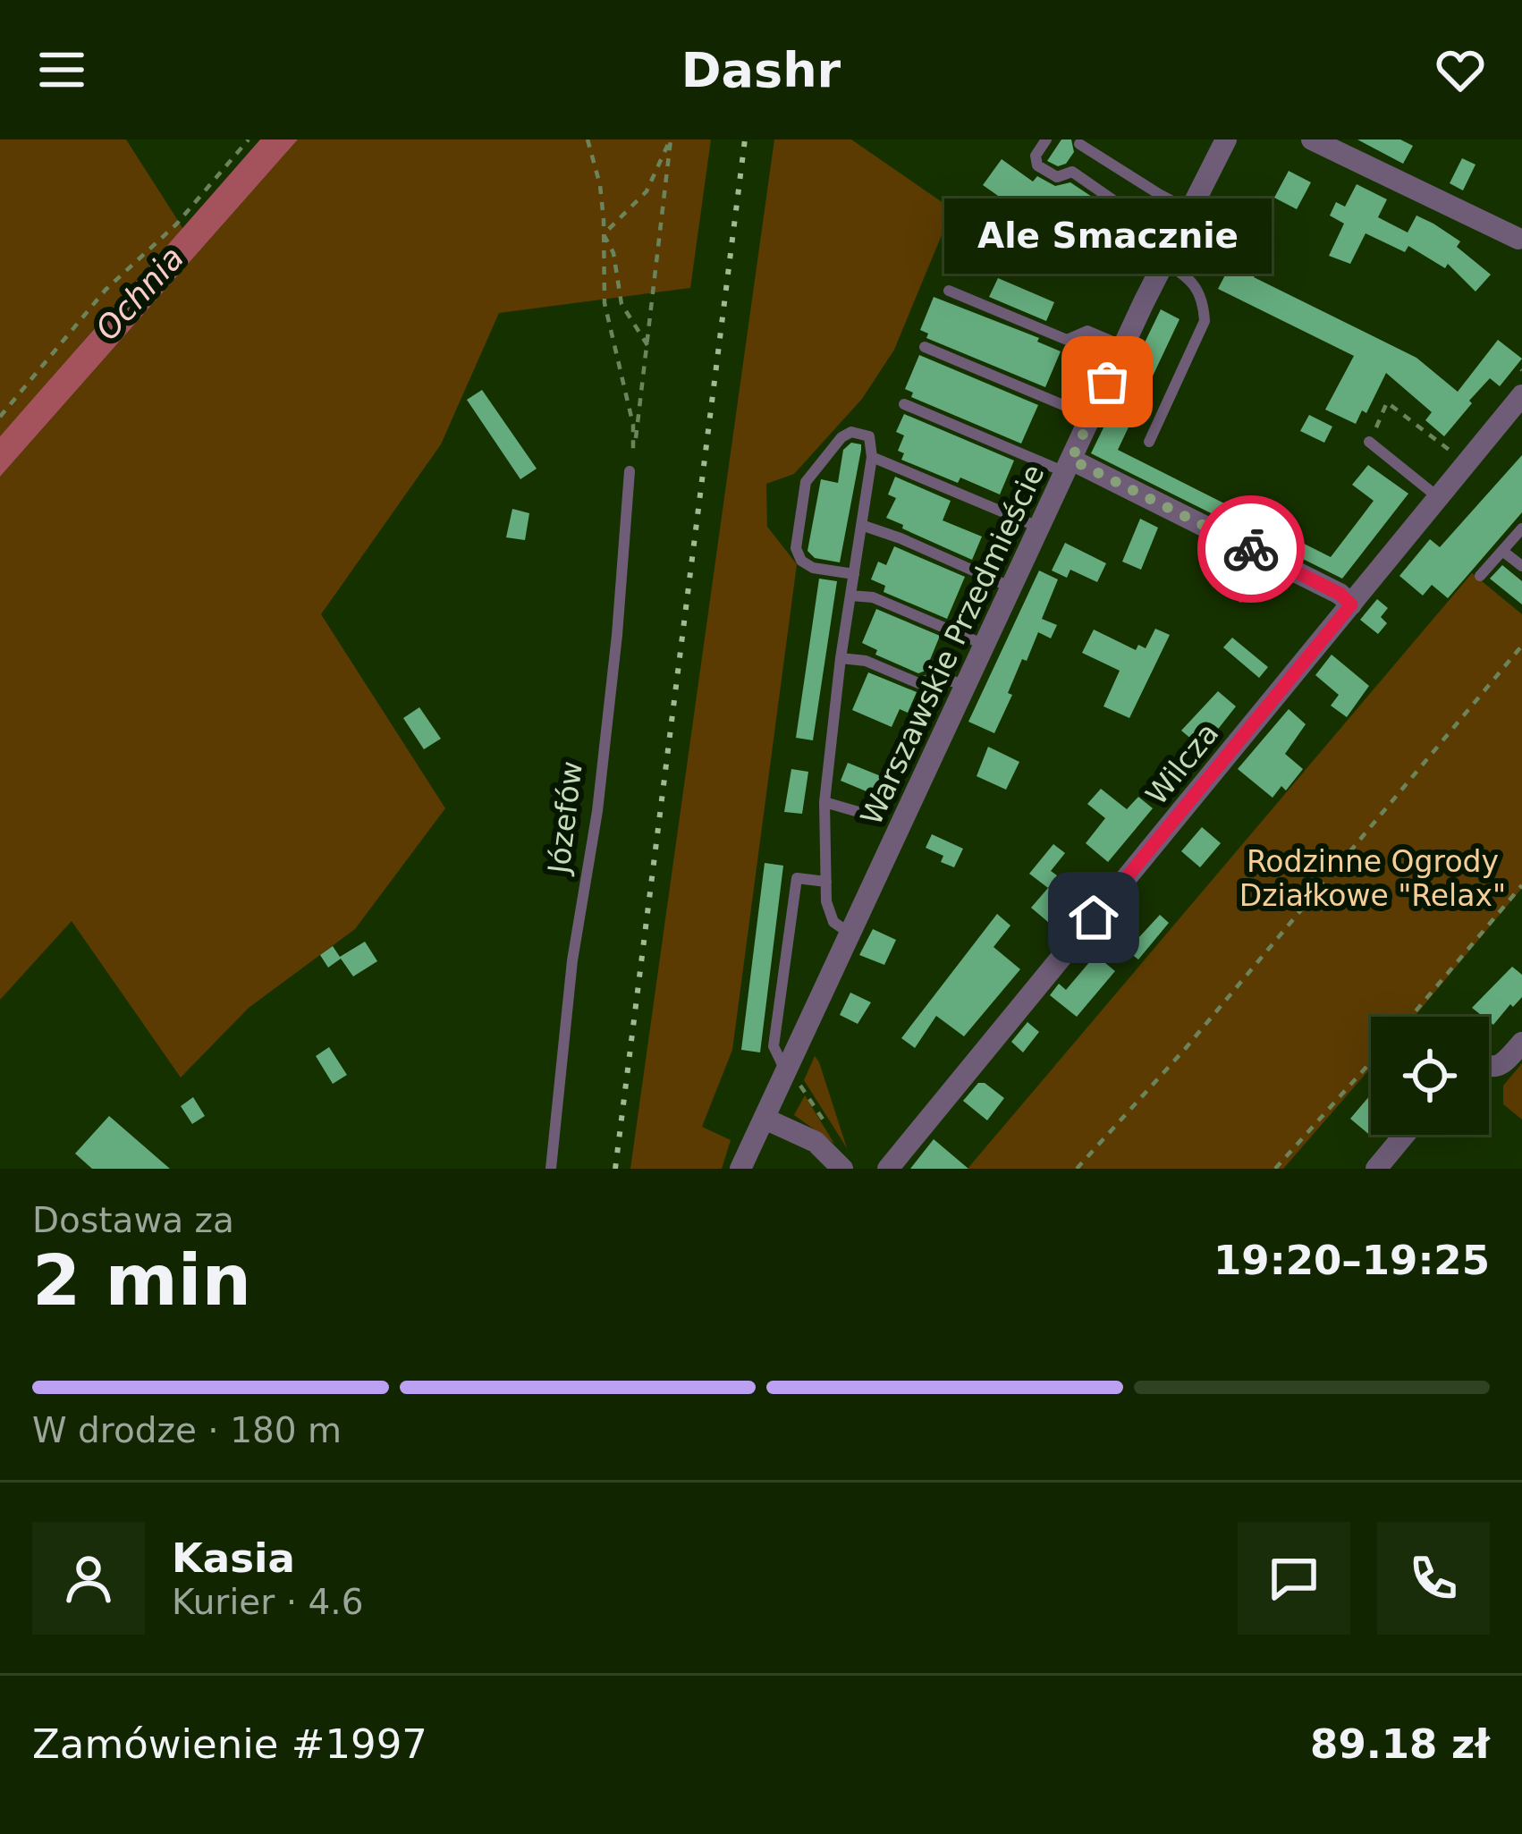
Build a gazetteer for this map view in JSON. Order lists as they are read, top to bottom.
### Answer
{
  "streets": {
    "street": ["Warszawskie Przedmieście", "Wilcza"],
    "lane": ["Józefów"]
  },
  "water": ["Ochnia"],
  "parks": ["Rodzinne Ogrody Działkowe \"Relax\""],
  "places": ["Ale Smacznie"],
  "page": {
    "header": "Dashr",
    "bubble": "Ale Smacznie",
    "heading": ["2 min", "Dostawa za", "19:20–19:25"],
    "panel": [
      "Kasia",
      "Kurier · 4.6",
      "Zamówienie #1997",
      "89.18 zł"
    ],
    "bar": "W drodze · 180 m"
  }
}
